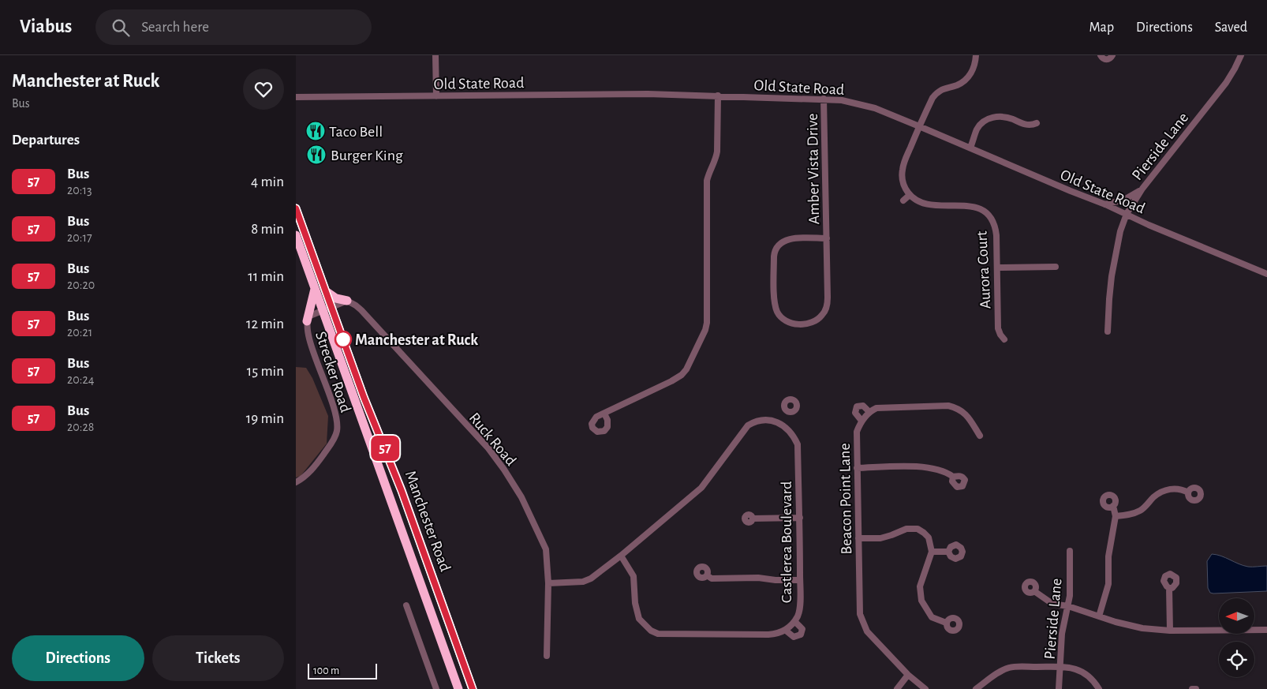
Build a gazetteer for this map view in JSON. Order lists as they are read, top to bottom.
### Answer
{
  "streets": {
    "highway": ["Manchester Road"],
    "street": [
      "Old State Road",
      "Pierside Lane",
      "Amber Vista Drive",
      "Aurora Court",
      "Strecker Road",
      "Ruck Road",
      "Beacon Point Lane",
      "Castlerea Boulevard"
    ]
  },
  "crossings": [
    ["Old State Road", "Pierside Lane"],
    ["Old State Road", "Amber Vista Drive"],
    ["Strecker Road", "Manchester Road"]
  ],
  "places": {
    "restaurant": ["Taco Bell", "Burger King"],
    "other": ["Manchester at Ruck"]
  },
  "lines": ["bus line 57"],
  "scale_bar": "100 m",
  "north": "left",
  "page": {
    "header": "Viabus",
    "search": "Search here",
    "nav": ["Map", "Directions", "Saved"],
    "heading": [
      ["Manchester at Ruck", "Bus"],
      "Departures"
    ],
    "on_map": "57",
    "list": [
      {
        "mark": "57",
        "name": "Bus",
        "note": "20:13",
        "value": "4 min"
      },
      {
        "mark": "57",
        "name": "Bus",
        "note": "20:17",
        "value": "8 min"
      },
      {
        "mark": "57",
        "name": "Bus",
        "note": "20:20",
        "value": "11 min"
      },
      {
        "mark": "57",
        "name": "Bus",
        "note": "20:21",
        "value": "12 min"
      },
      {
        "mark": "57",
        "name": "Bus",
        "note": "20:24",
        "value": "15 min"
      },
      {
        "mark": "57",
        "name": "Bus",
        "note": "20:28",
        "value": "19 min"
      }
    ],
    "buttons": ["Directions", "Tickets"],
    "scale": "100 m"
  }
}
